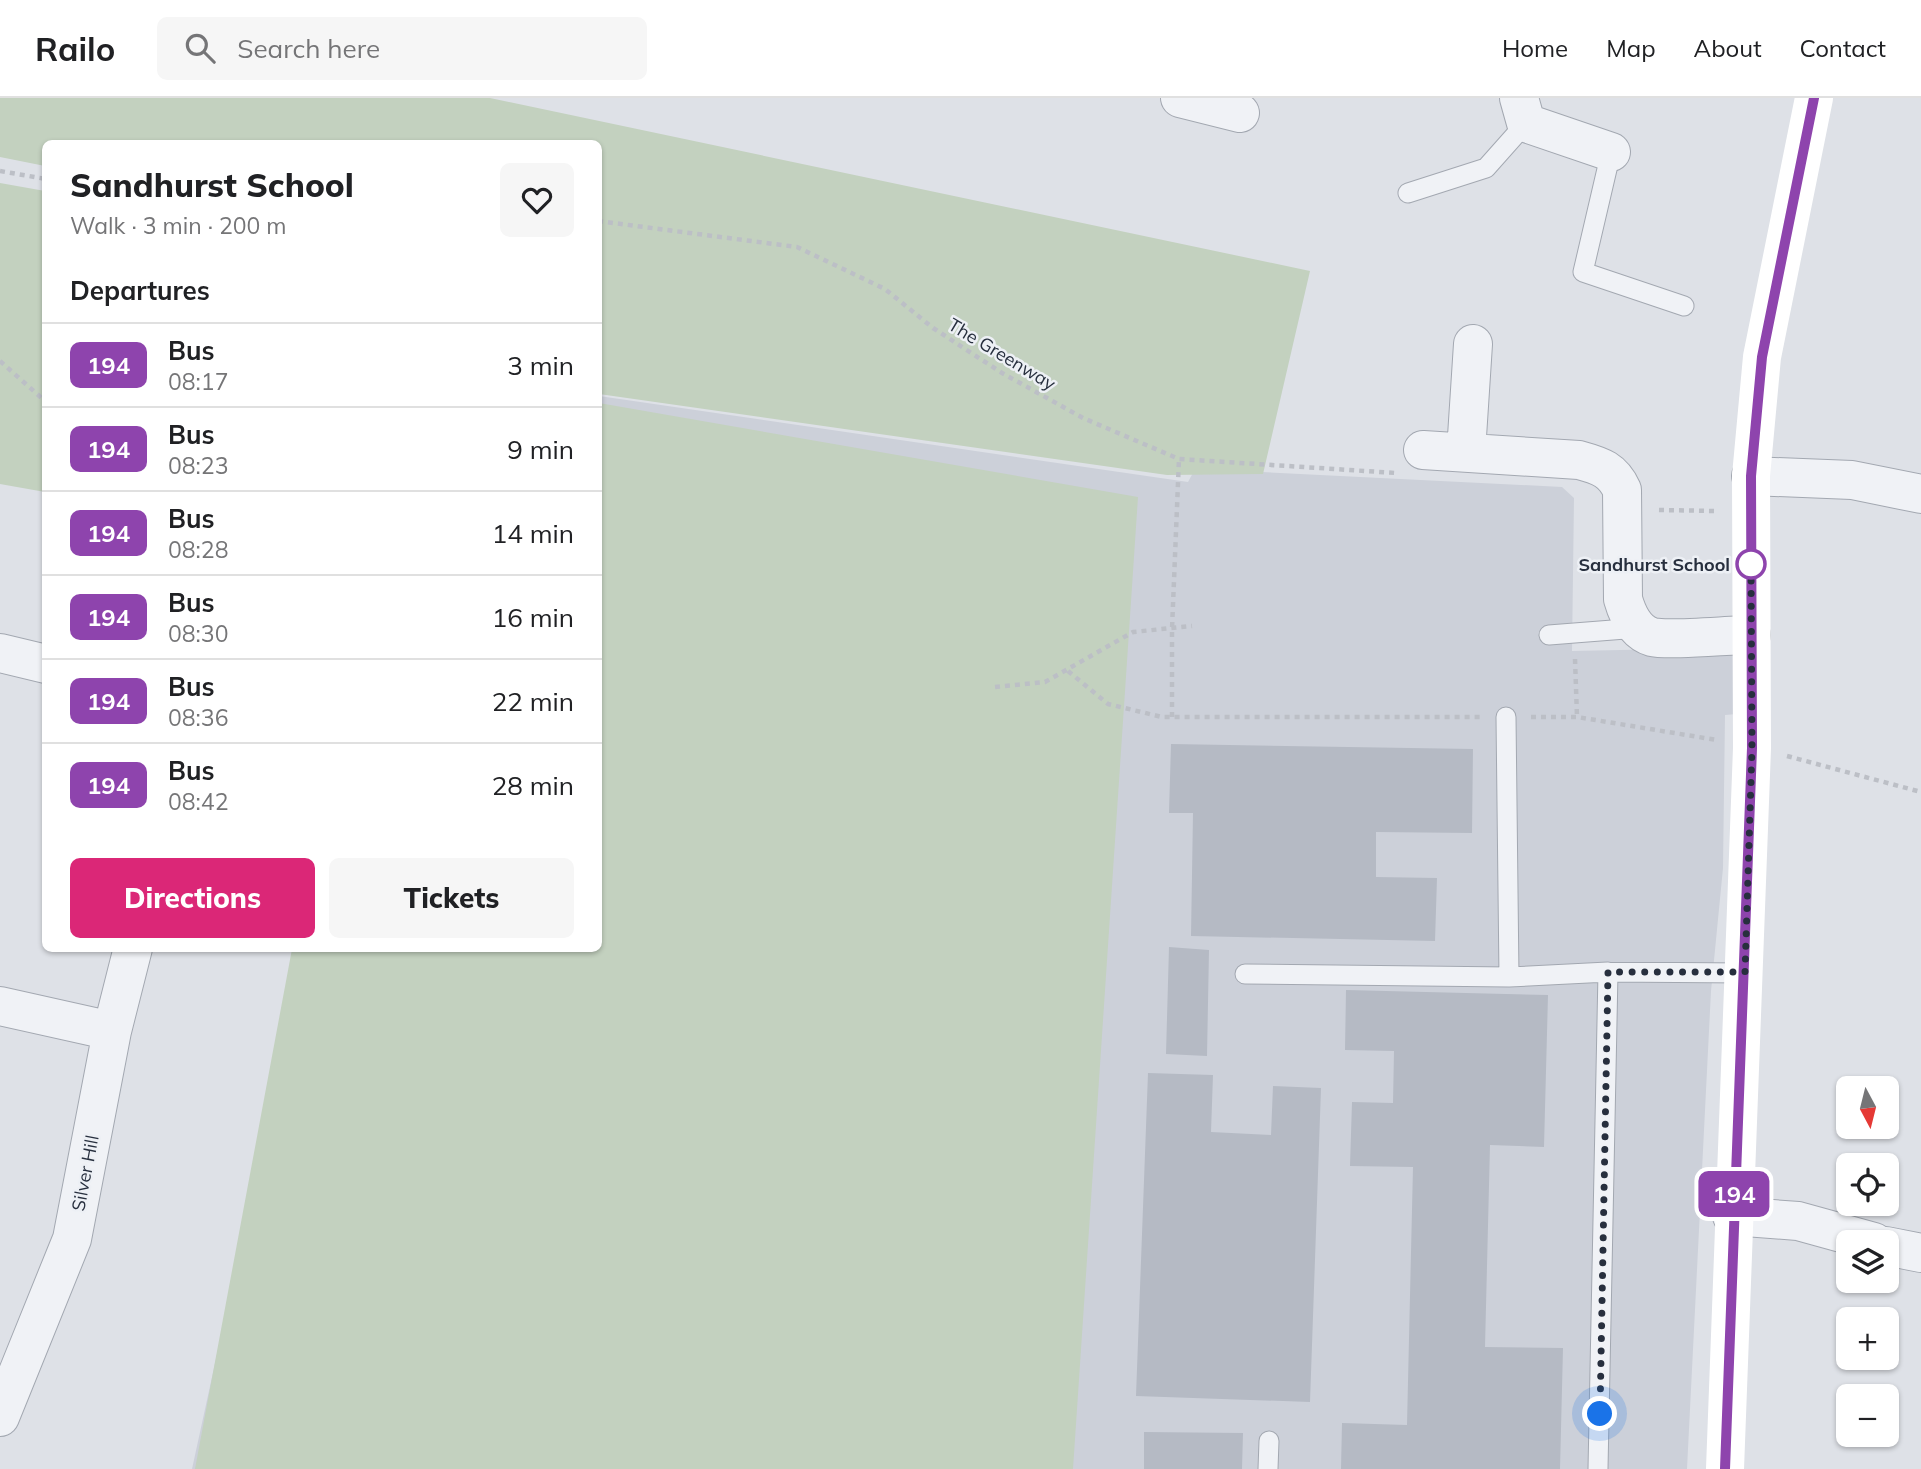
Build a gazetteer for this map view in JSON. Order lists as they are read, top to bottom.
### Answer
{
  "streets": {
    "street": ["Silver Hill"],
    "path": ["The Greenway"]
  },
  "places": ["Sandhurst School"],
  "lines": ["bus line 194"],
  "north": "bottom",
  "page": {
    "header": "Railo",
    "search": "Search here",
    "nav": [
      "Home",
      "Map",
      "About",
      "Contact"
    ],
    "on_map": "194",
    "heading": [
      ["Sandhurst School", "Walk · 3 min · 200 m"],
      "Departures"
    ],
    "list": [
      {
        "mark": "194",
        "name": "Bus",
        "note": "08:17",
        "value": "3 min"
      },
      {
        "mark": "194",
        "name": "Bus",
        "note": "08:23",
        "value": "9 min"
      },
      {
        "mark": "194",
        "name": "Bus",
        "note": "08:28",
        "value": "14 min"
      },
      {
        "mark": "194",
        "name": "Bus",
        "note": "08:30",
        "value": "16 min"
      },
      {
        "mark": "194",
        "name": "Bus",
        "note": "08:36",
        "value": "22 min"
      },
      {
        "mark": "194",
        "name": "Bus",
        "note": "08:42",
        "value": "28 min"
      }
    ],
    "buttons": ["Directions", "Tickets"],
    "map_buttons": ["+", "−"]
  }
}
